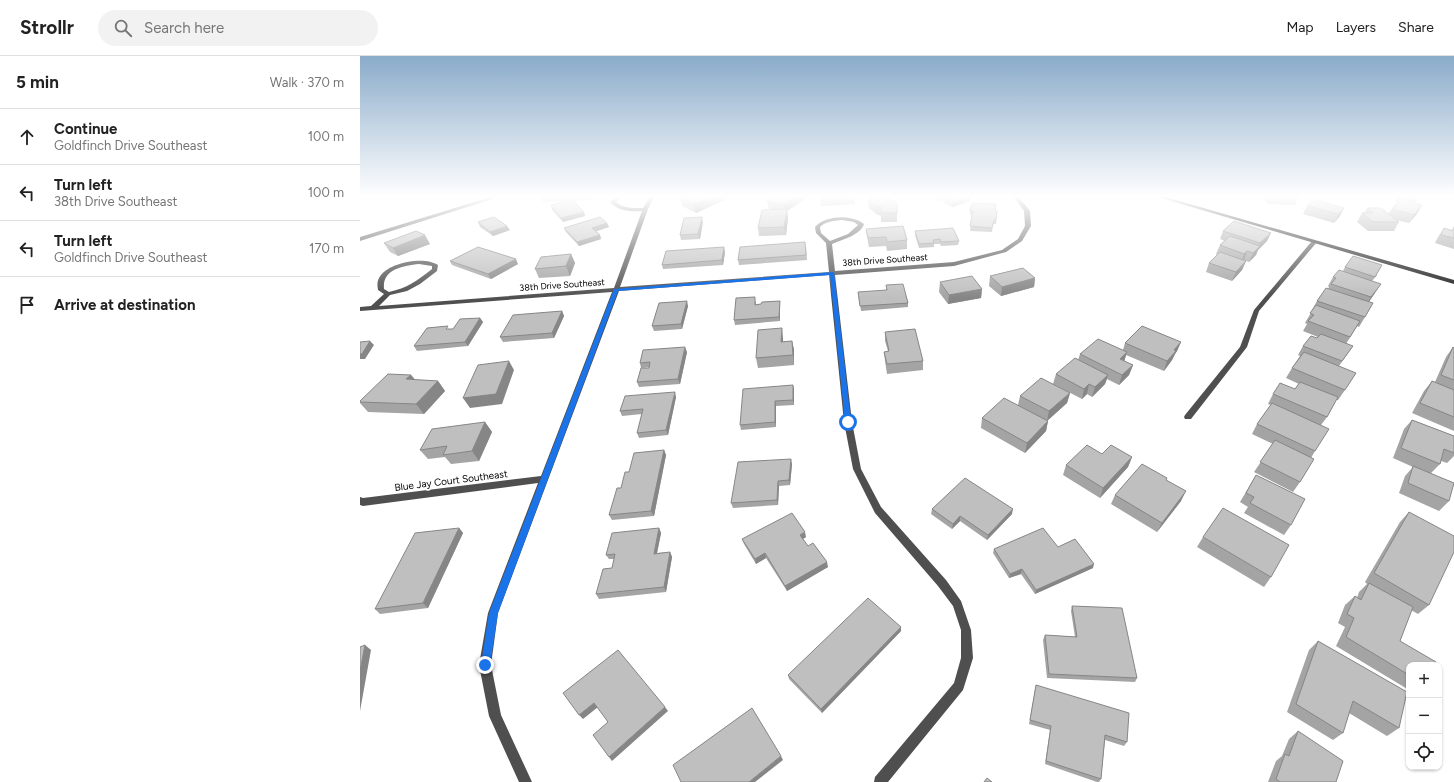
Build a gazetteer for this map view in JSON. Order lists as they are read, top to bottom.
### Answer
{
  "streets": {
    "street": ["38th Drive Southeast", "Blue Jay Court Southeast"]
  },
  "page": {
    "header": "Strollr",
    "search": "Search here",
    "nav": ["Map", "Layers", "Share"],
    "heading": ["5 min", "Walk · 370 m"],
    "list": [
      ["Continue", "Goldfinch Drive Southeast", "100 m"],
      ["Turn left", "38th Drive Southeast", "100 m"],
      ["Turn left", "Goldfinch Drive Southeast", "170 m"],
      "Arrive at destination"
    ],
    "map_buttons": ["+", "−"]
  }
}
